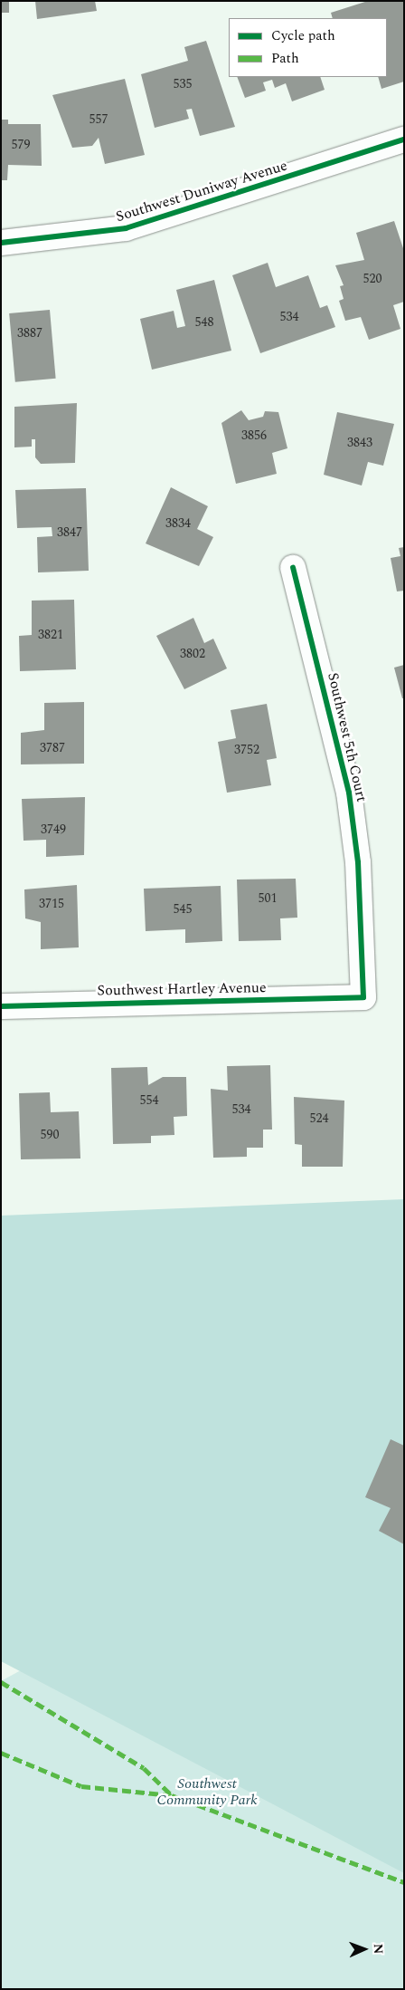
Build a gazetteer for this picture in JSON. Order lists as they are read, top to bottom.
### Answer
{
  "streets": {
    "street": ["Southwest Duniway Avenue", "Southwest 5th Court", "Southwest Hartley Avenue"]
  },
  "crossings": [
    ["Southwest 5th Court", "Southwest Hartley Avenue"]
  ],
  "parks": ["Southwest Community Park"],
  "house_numbers": [
    "535",
    "557",
    "579",
    "520",
    "534",
    "548",
    "3887",
    "3856",
    "3843",
    "3834",
    "3847",
    "3821",
    "3802",
    "3787",
    "3752",
    "3749",
    "501",
    "3715",
    "545",
    "554",
    "534",
    "524",
    "590"
  ],
  "legend": ["Cycle path", "Path"],
  "north": "right"
}
